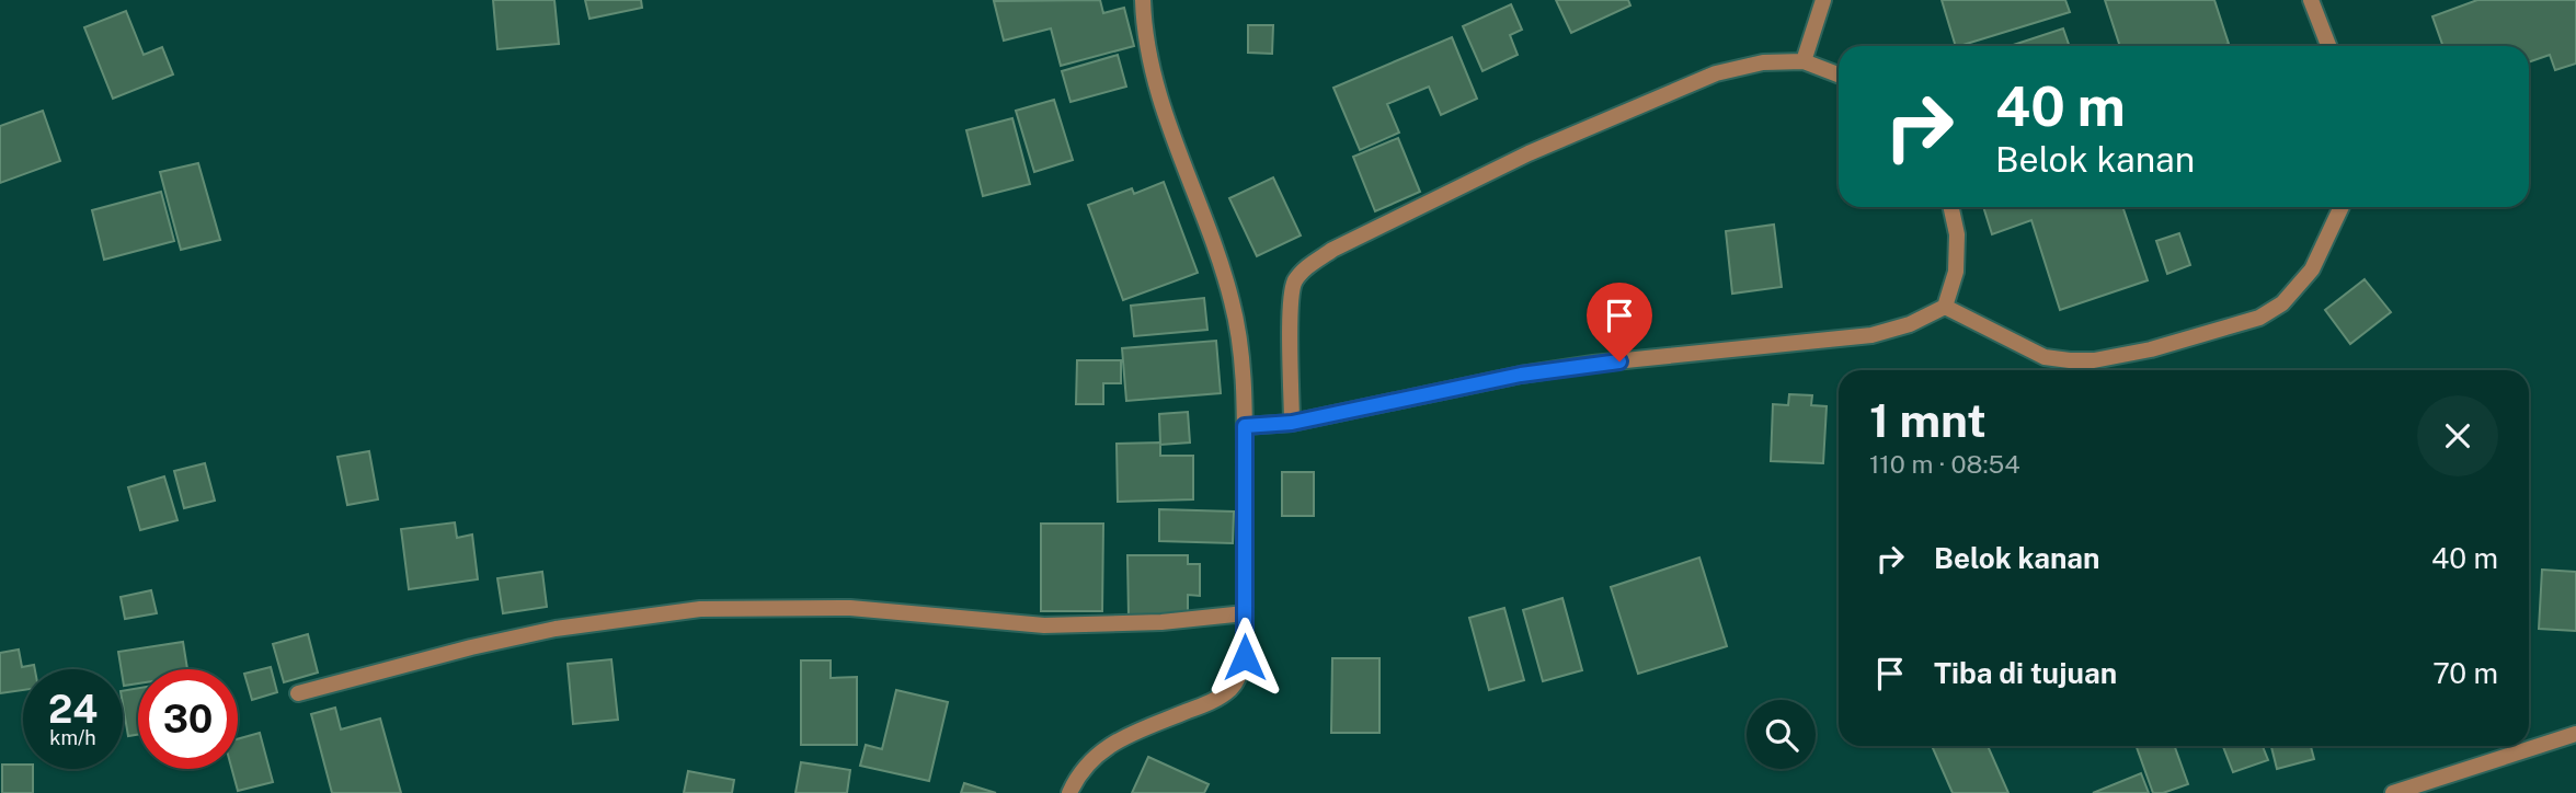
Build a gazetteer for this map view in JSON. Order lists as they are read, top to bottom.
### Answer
{
  "page": {
    "turn": ["40 m", "Belok kanan"],
    "heading": ["1 mnt", "110 m · 08:54"],
    "list": [
      {
        "name": "Belok kanan",
        "value": "40 m"
      },
      {
        "name": "Tiba di tujuan",
        "value": "70 m"
      }
    ],
    "speed": "24 km/h",
    "limit": "30"
  }
}
